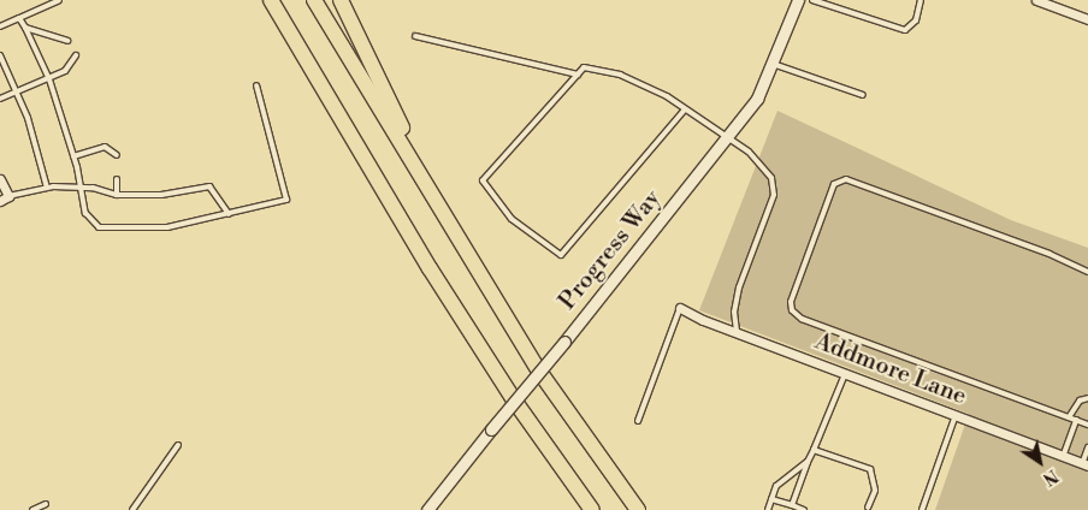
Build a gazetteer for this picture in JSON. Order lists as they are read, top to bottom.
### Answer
{
  "streets": {
    "street": ["Progress Way", "Addmore Lane"]
  },
  "north": "bottom right"
}
